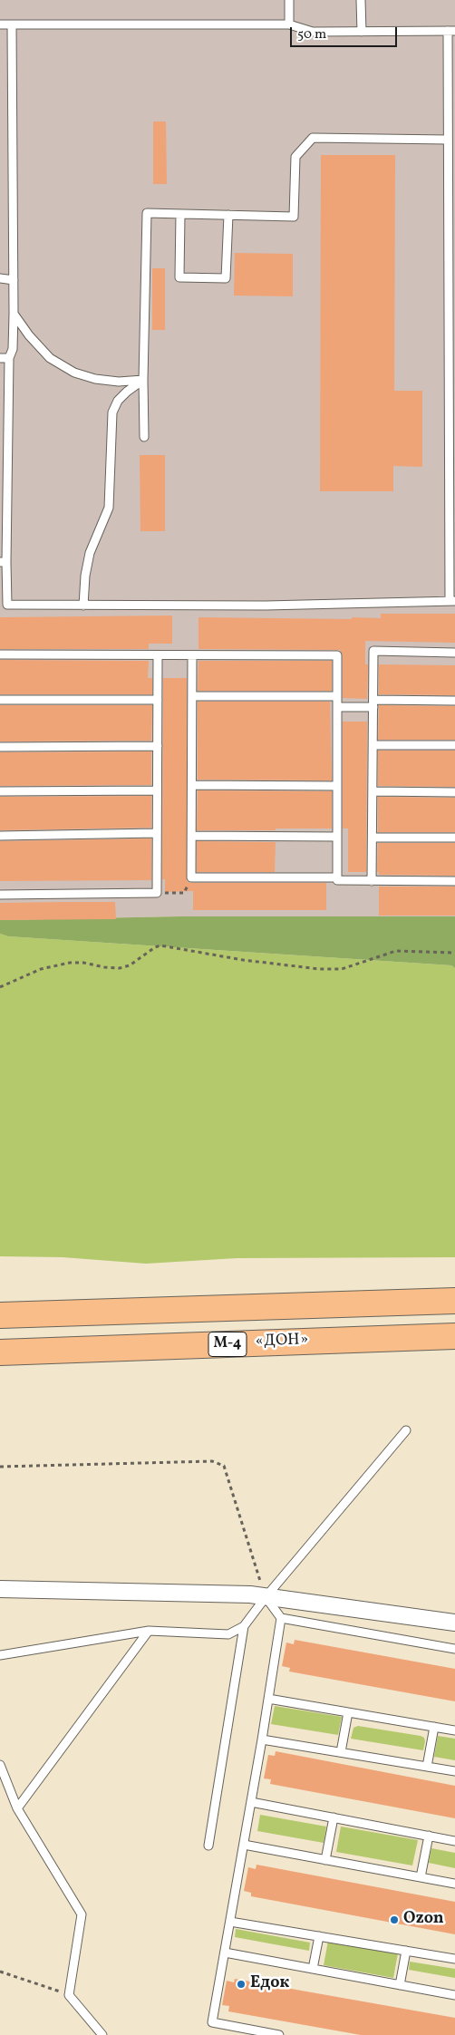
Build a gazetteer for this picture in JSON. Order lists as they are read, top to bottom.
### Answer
{
  "streets": {
    "highway": ["«ДОН»", "М-4"]
  },
  "places": ["Ozon", "Едок"],
  "scale_bar": "50 m"
}
